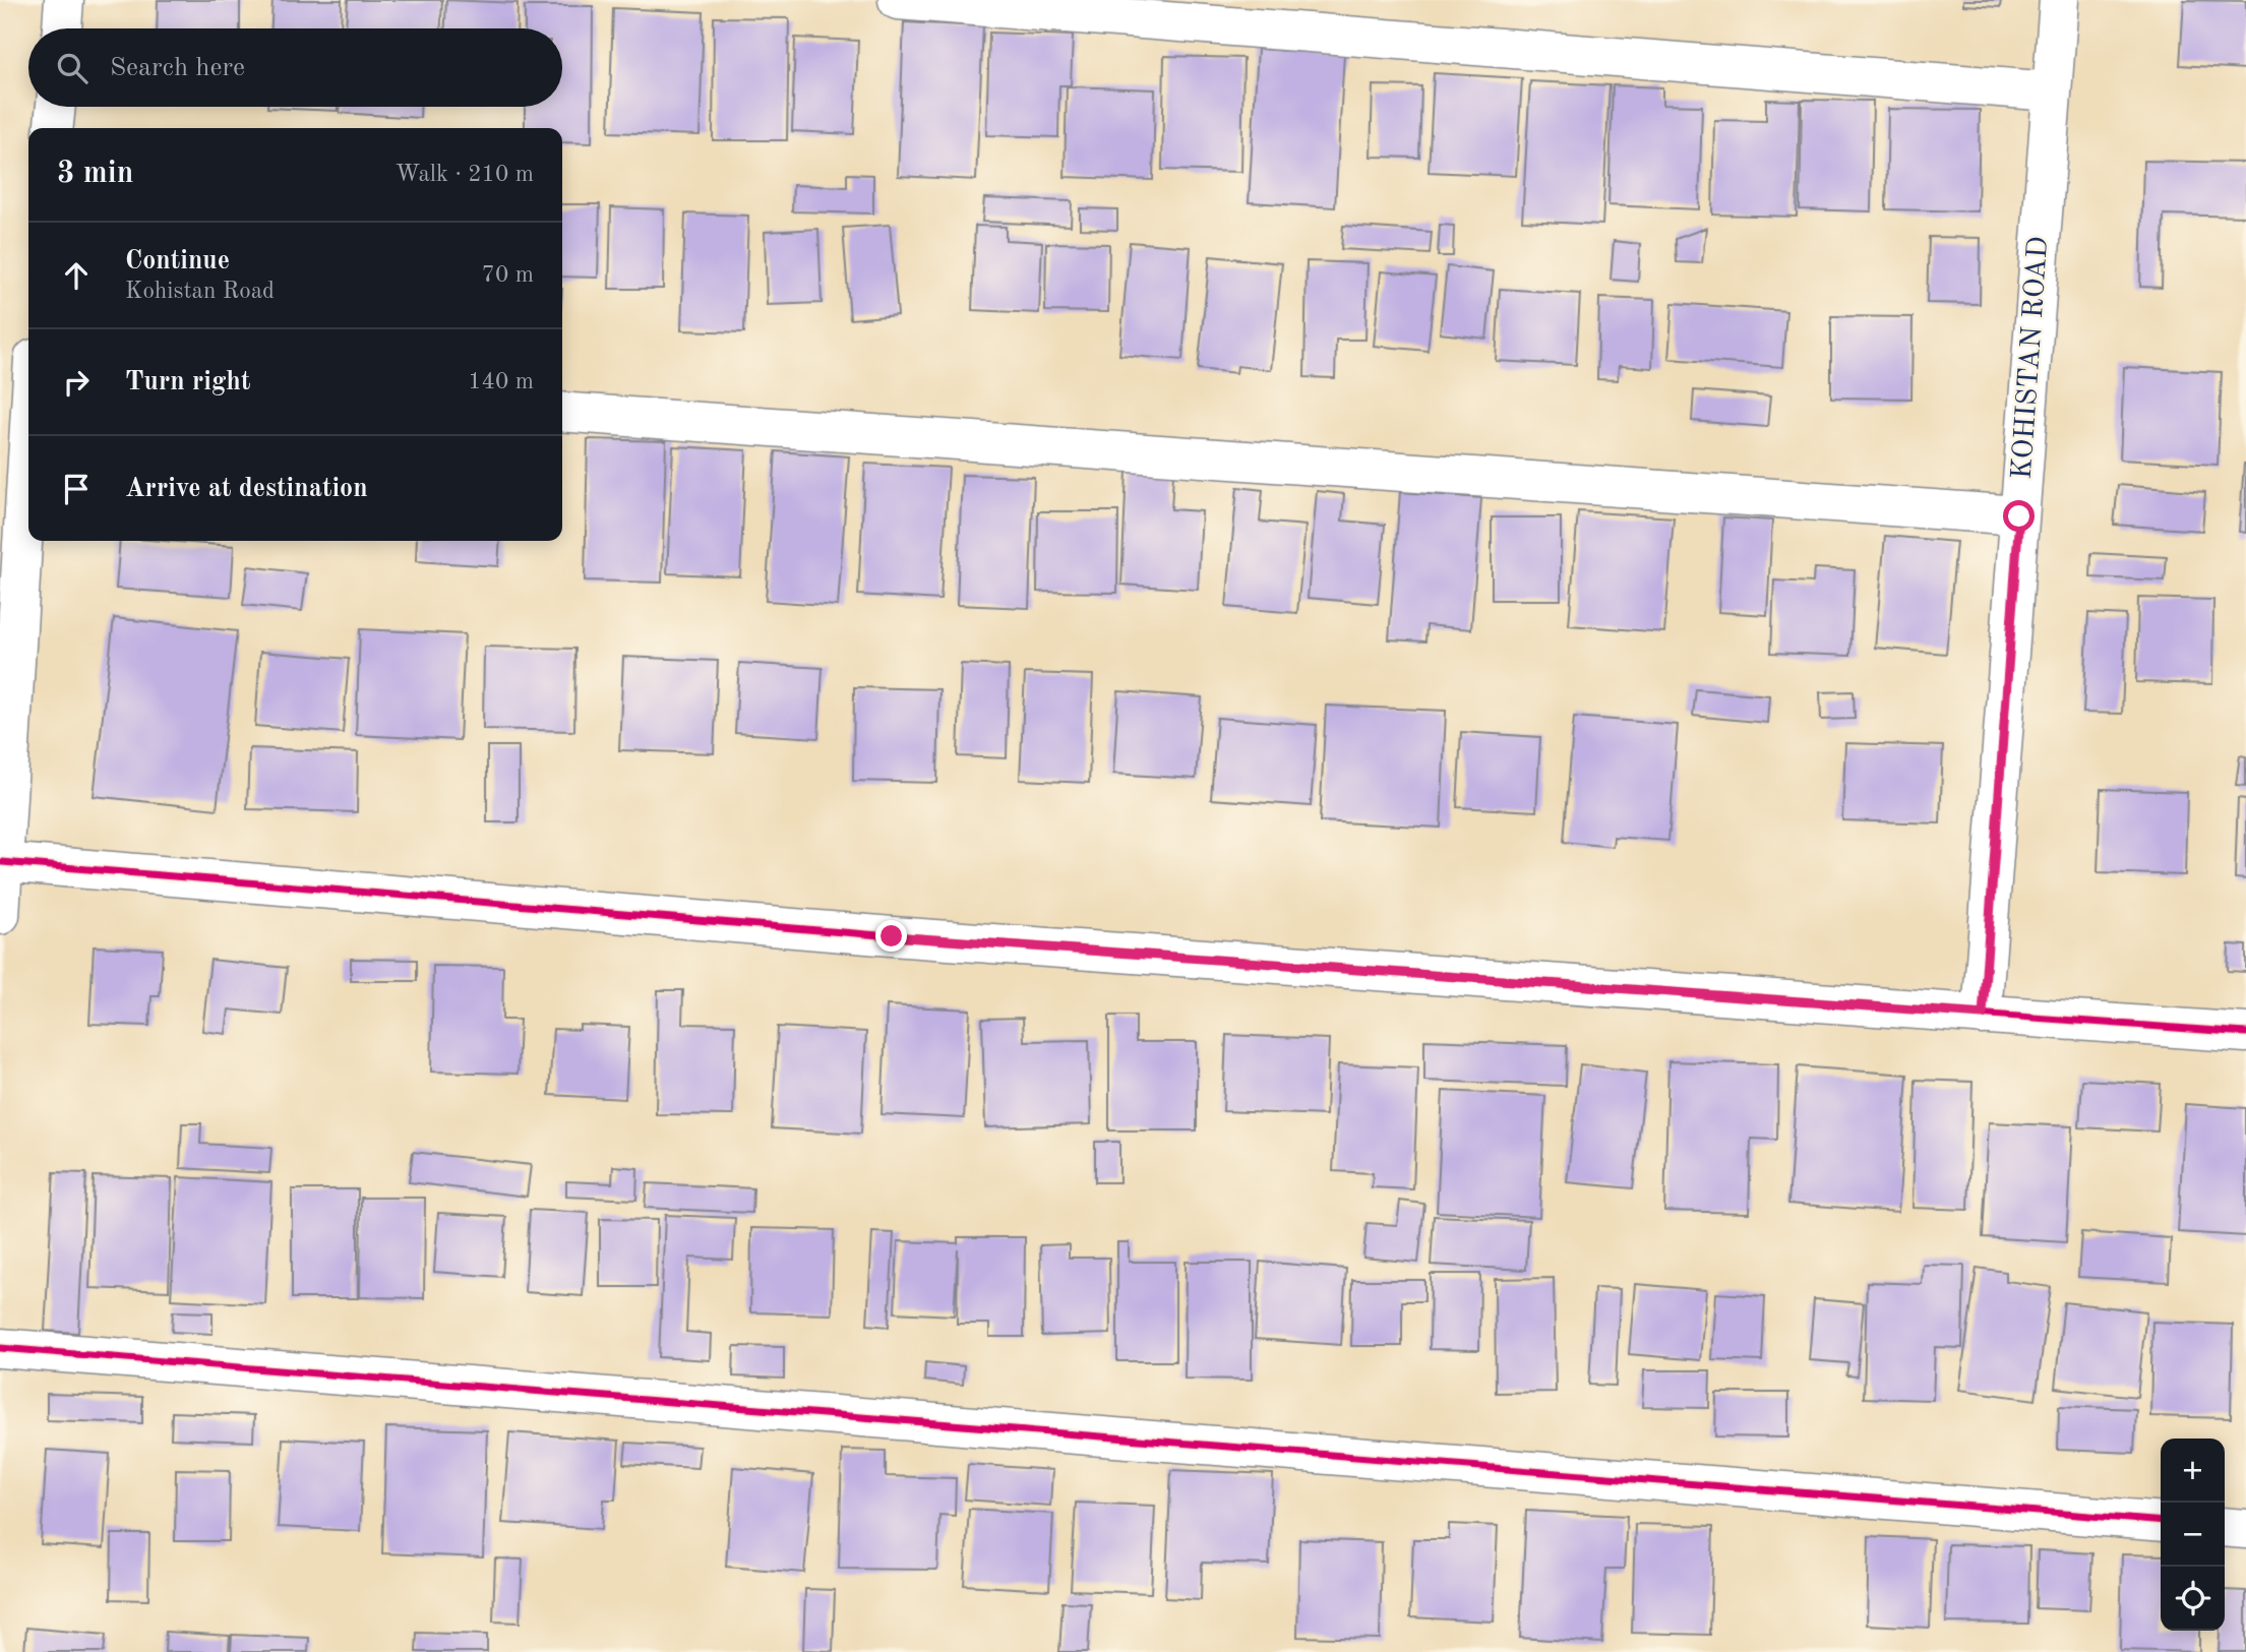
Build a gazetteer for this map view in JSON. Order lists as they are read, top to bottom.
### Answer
{
  "streets": {
    "street": ["KOHISTAN ROAD"]
  },
  "page": {
    "search": "Search here",
    "heading": ["3 min", "Walk · 210 m"],
    "list": [
      ["Continue", "Kohistan Road", "70 m"],
      ["Turn right", "140 m"],
      "Arrive at destination"
    ],
    "map_buttons": ["+", "−"]
  }
}
